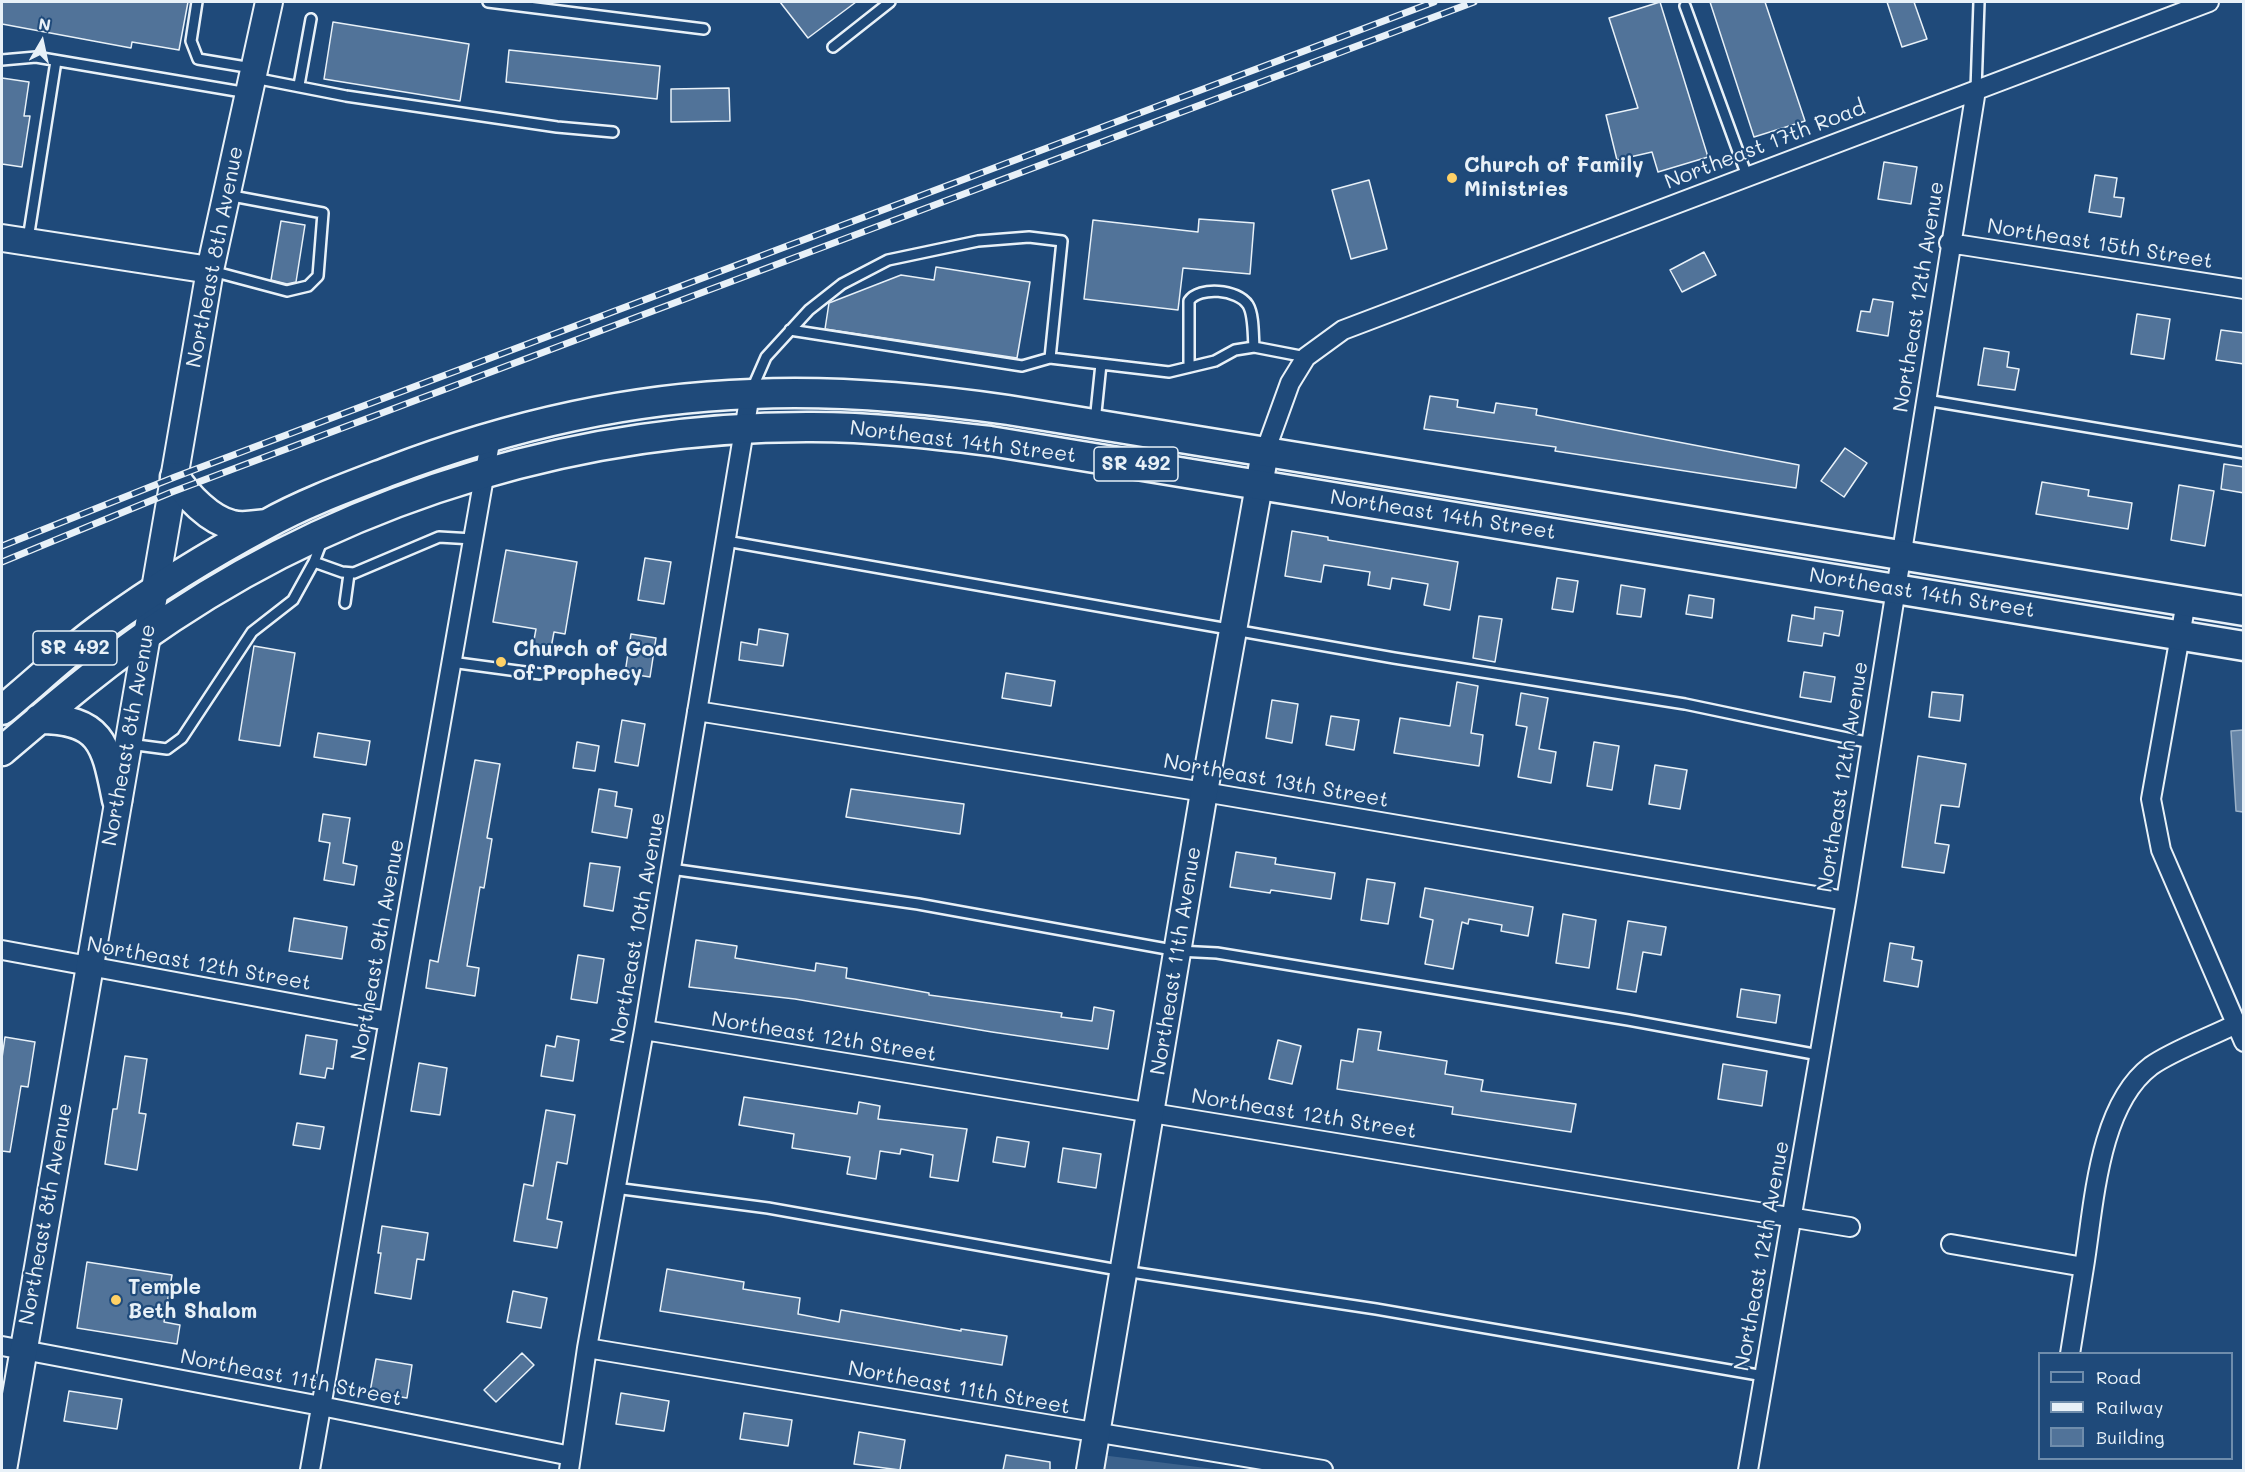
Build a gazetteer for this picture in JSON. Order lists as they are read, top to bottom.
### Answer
{
  "streets": {
    "main road": [
      "Northeast 8th Avenue",
      "Northeast 14th Street",
      "SR 492",
      "Northeast 11th Avenue"
    ],
    "street": [
      "Northeast 17th Road",
      "Northeast 15th Street",
      "Northeast 12th Avenue",
      "Northeast 13th Street",
      "Northeast 10th Avenue",
      "Northeast 9th Avenue",
      "Northeast 12th Street",
      "Northeast 11th Street"
    ]
  },
  "crossings": [
    ["Northeast 17th Road", "Northeast 12th Avenue"],
    ["Northeast 17th Road", "Northeast 14th Street"],
    ["Northeast 17th Road", "Northeast 11th Avenue"],
    ["Northeast 15th Street", "Northeast 12th Avenue"],
    ["Northeast 8th Avenue", "Northeast 14th Street"],
    ["Northeast 8th Avenue", "Northeast 12th Street"],
    ["Northeast 8th Avenue", "Northeast 11th Street"],
    ["Northeast 12th Avenue", "Northeast 14th Street"],
    ["Northeast 12th Avenue", "Northeast 13th Street"],
    ["Northeast 12th Avenue", "Northeast 12th Street"],
    ["Northeast 14th Street", "Northeast 10th Avenue"],
    ["Northeast 14th Street", "Northeast 9th Avenue"],
    ["Northeast 14th Street", "Northeast 11th Avenue"],
    ["Northeast 13th Street", "Northeast 10th Avenue"],
    ["Northeast 13th Street", "Northeast 11th Avenue"],
    ["Northeast 10th Avenue", "Northeast 12th Street"],
    ["Northeast 10th Avenue", "Northeast 11th Street"],
    ["Northeast 9th Avenue", "Northeast 12th Street"],
    ["Northeast 9th Avenue", "Northeast 11th Street"],
    ["Northeast 11th Avenue", "Northeast 12th Street"],
    ["Northeast 11th Avenue", "Northeast 11th Street"]
  ],
  "places": ["Church of Family Ministries", "Church of God of Prophecy", "Temple Beth Shalom"],
  "legend": ["Road", "Railway", "Building"],
  "north": "top"
}
